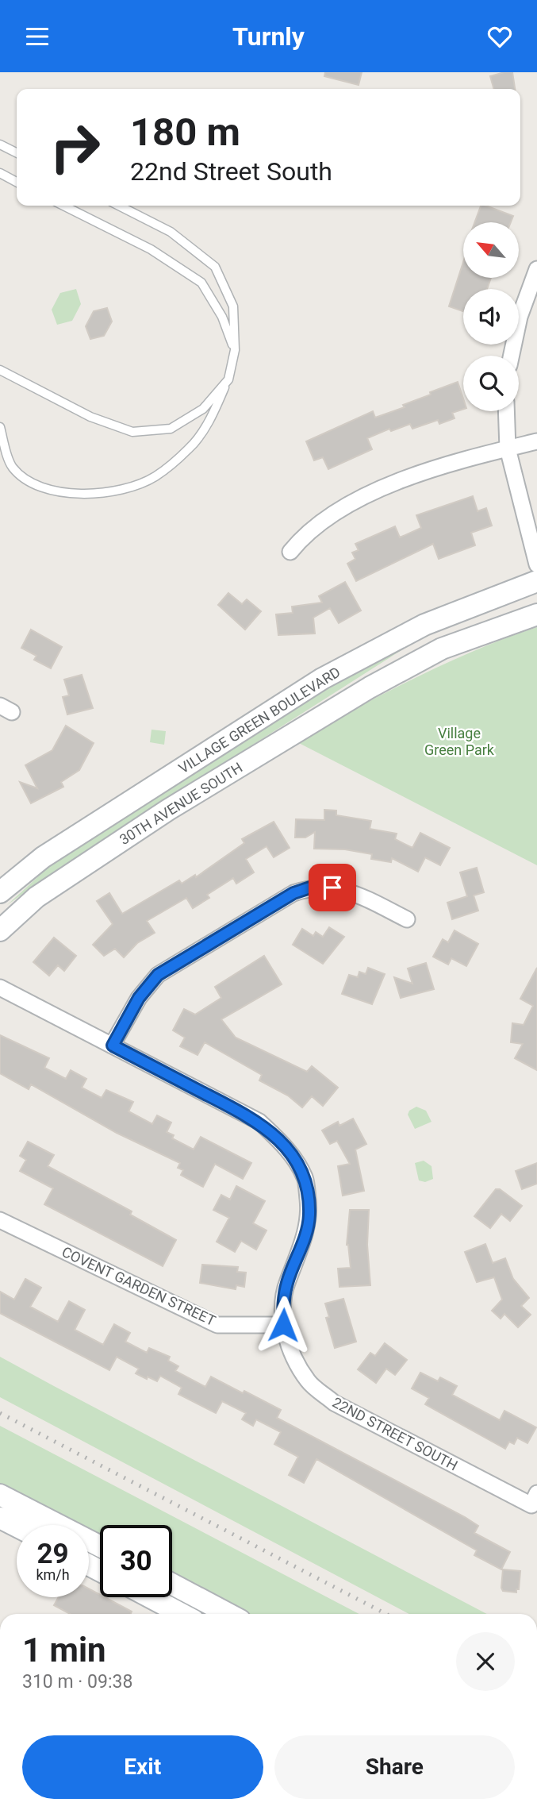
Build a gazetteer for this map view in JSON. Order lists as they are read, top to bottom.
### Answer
{
  "streets": {
    "street": [
      "VILLAGE GREEN BOULEVARD",
      "30TH AVENUE SOUTH",
      "COVENT GARDEN STREET",
      "22ND STREET SOUTH"
    ]
  },
  "crossings": [
    ["COVENT GARDEN STREET", "22ND STREET SOUTH"]
  ],
  "parks": ["Village Green Park"],
  "north": "top left",
  "page": {
    "header": "Turnly",
    "turn": ["180 m", "22nd Street South"],
    "speed": "29 km/h",
    "limit": "30",
    "heading": ["1 min", "310 m · 09:38"],
    "buttons": ["Exit", "Share"]
  }
}
